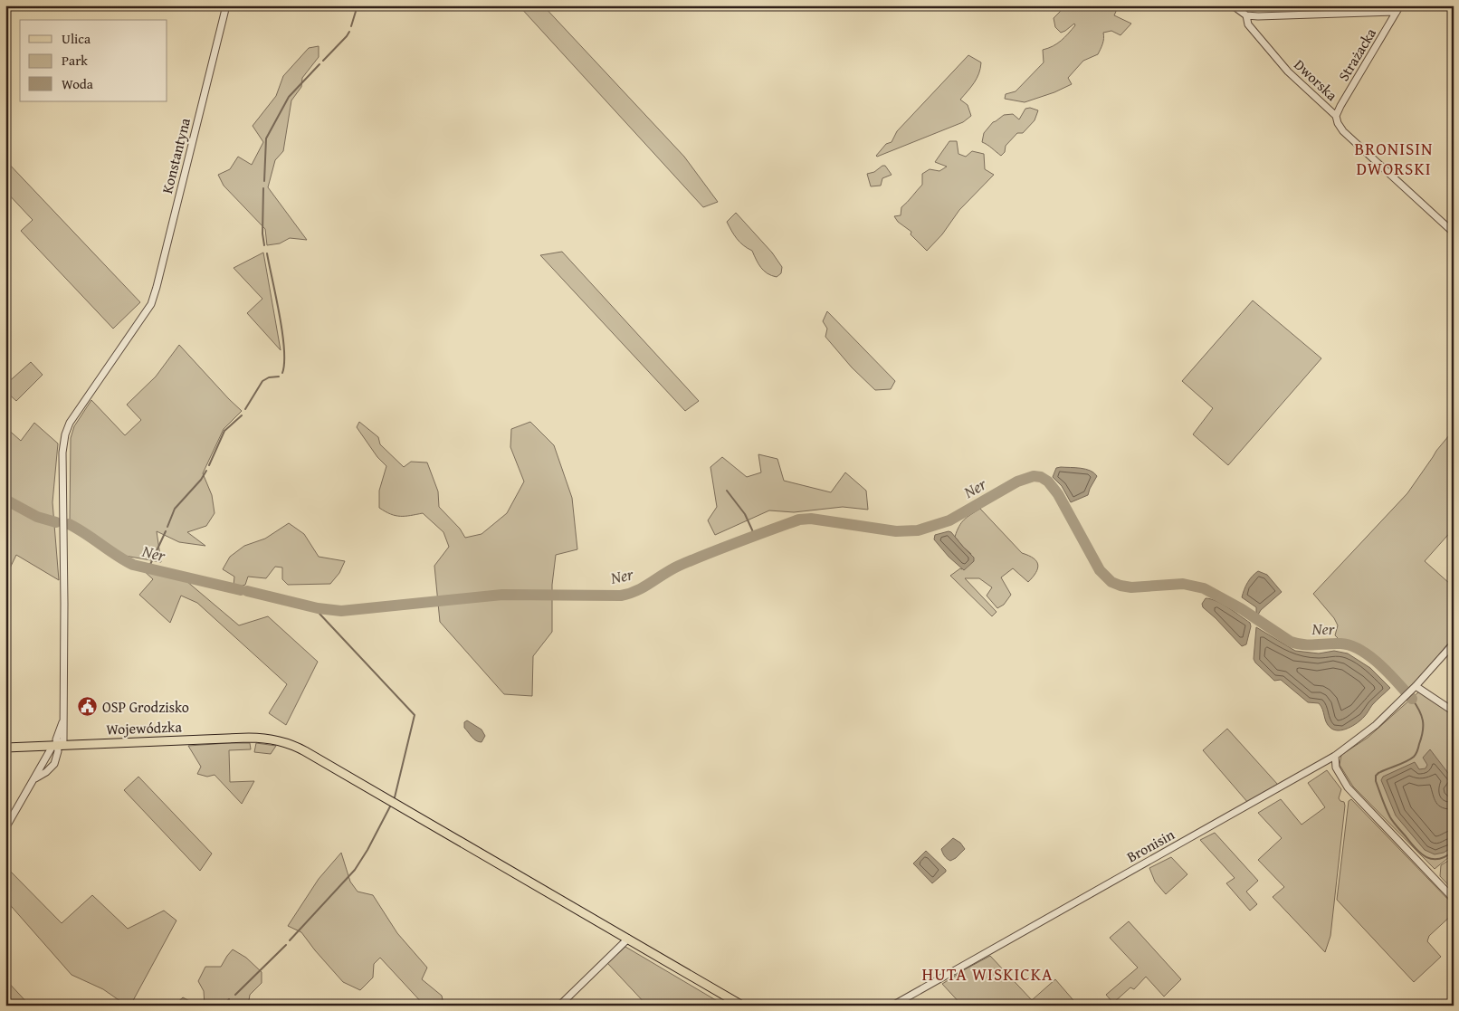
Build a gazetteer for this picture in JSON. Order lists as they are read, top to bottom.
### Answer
{
  "streets": {
    "main road": ["Wojewódzka"],
    "street": [
      "Strażacka",
      "Dworska",
      "Konstantyna",
      "Bronisin"
    ]
  },
  "crossings": [
    ["Strażacka", "Dworska"],
    ["Konstantyna", "Wojewódzka"]
  ],
  "districts": ["BRONISIN DWORSKI", "HUTA WISKICKA"],
  "water": ["Ner"],
  "places": {
    "public building": ["OSP Grodzisko"]
  },
  "legend": ["Ulica", "Park", "Woda"]
}
